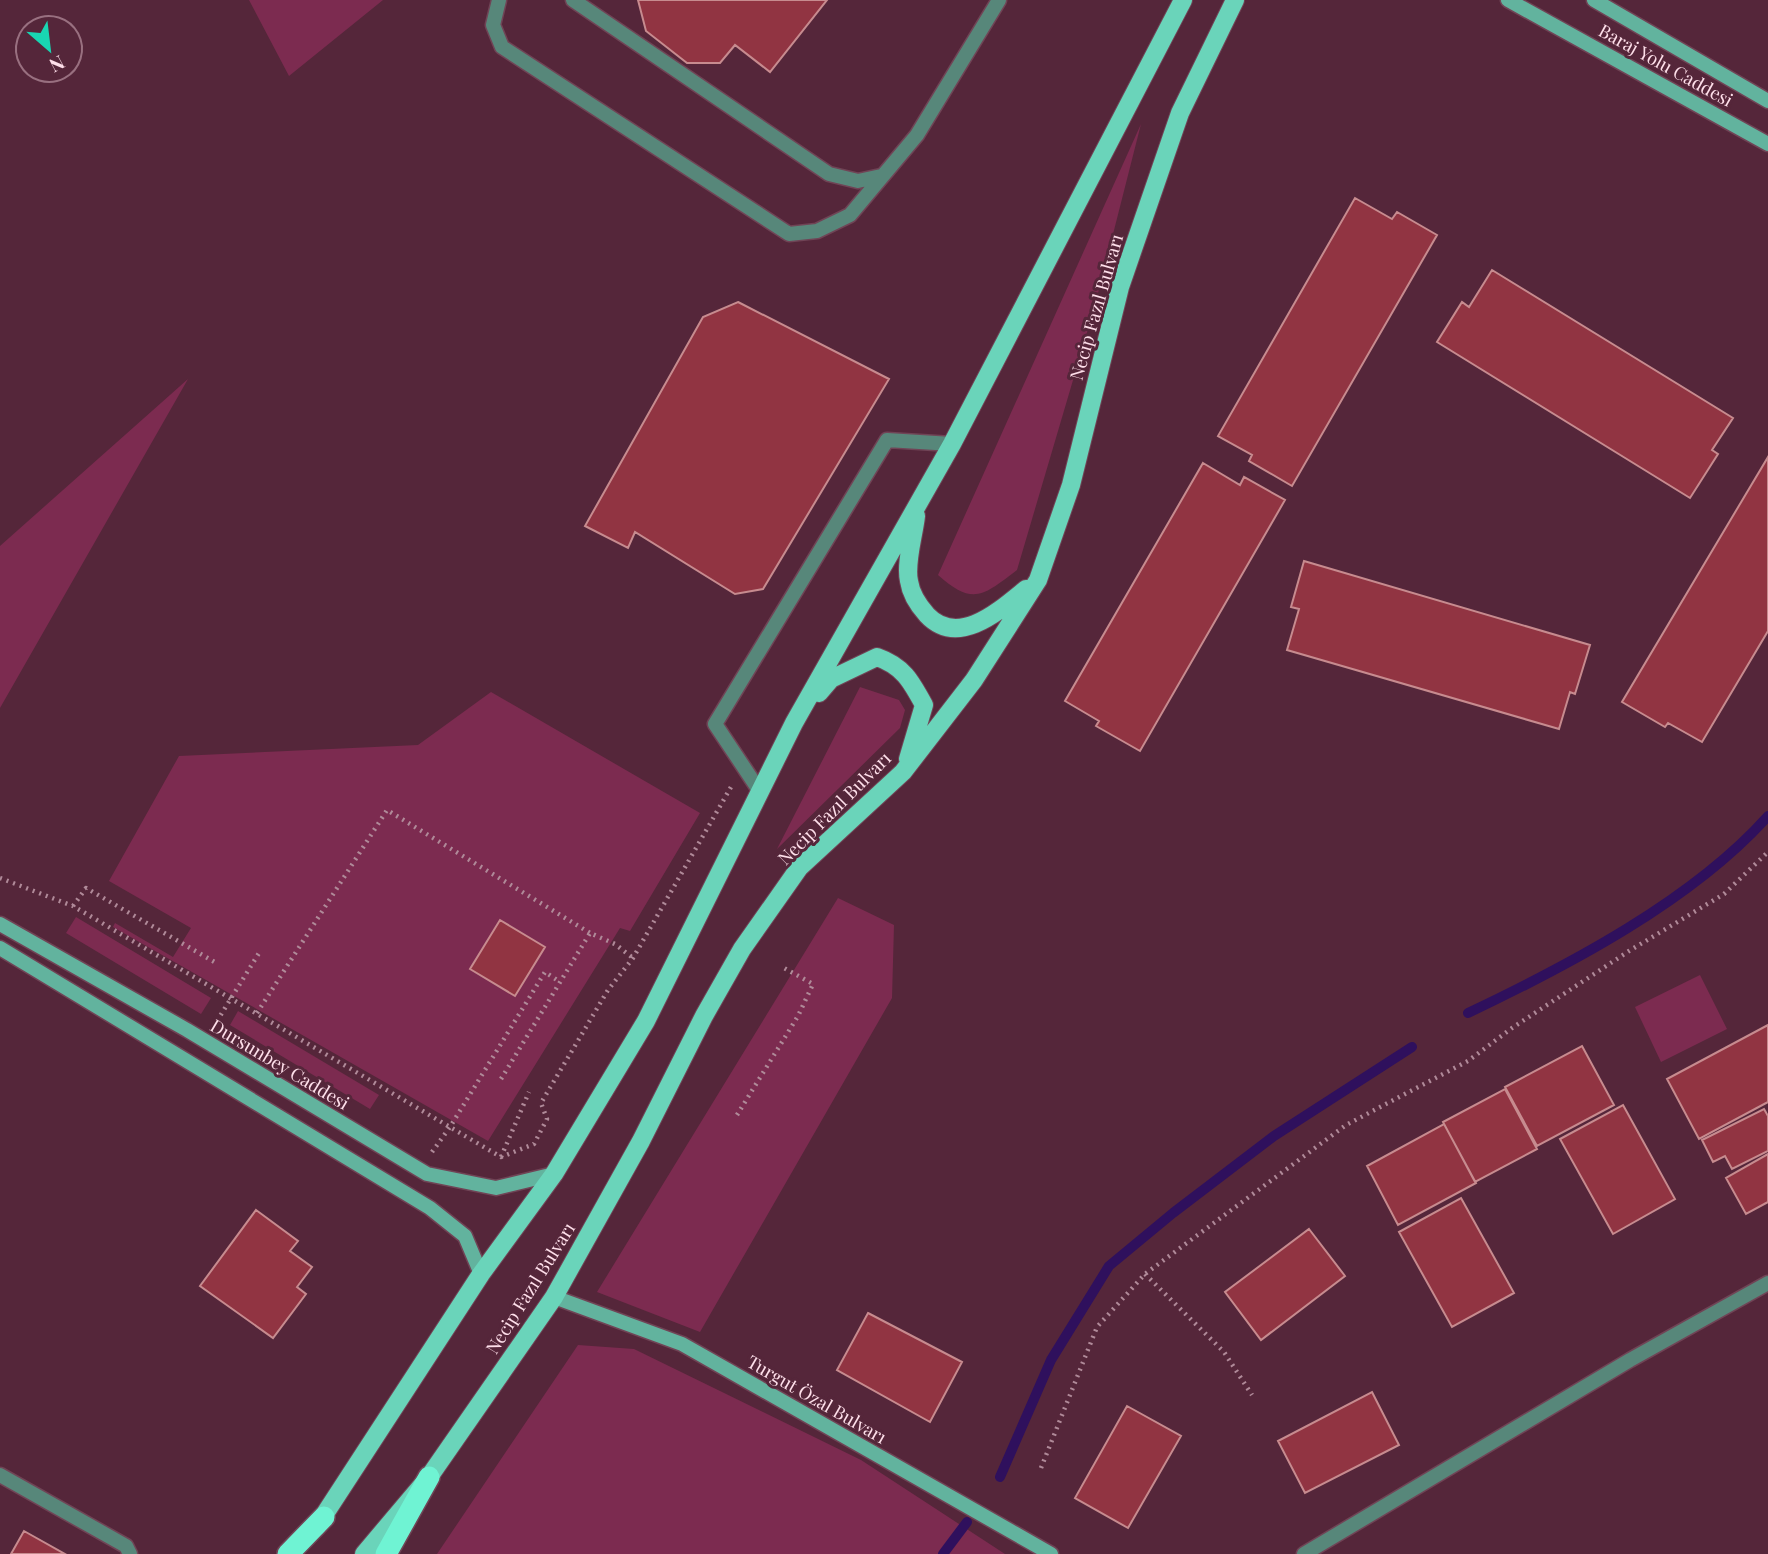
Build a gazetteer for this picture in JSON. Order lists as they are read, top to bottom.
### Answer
{
  "streets": {
    "main road": [
      "Baraj Yolu Caddesi",
      "Necip Fazıl Bulvarı",
      "Dursunbey Caddesi",
      "Turgut Özal Bulvarı"
    ]
  },
  "crossings": [
    ["Necip Fazıl Bulvarı", "Turgut Özal Bulvarı"]
  ],
  "north": "bottom right"
}
